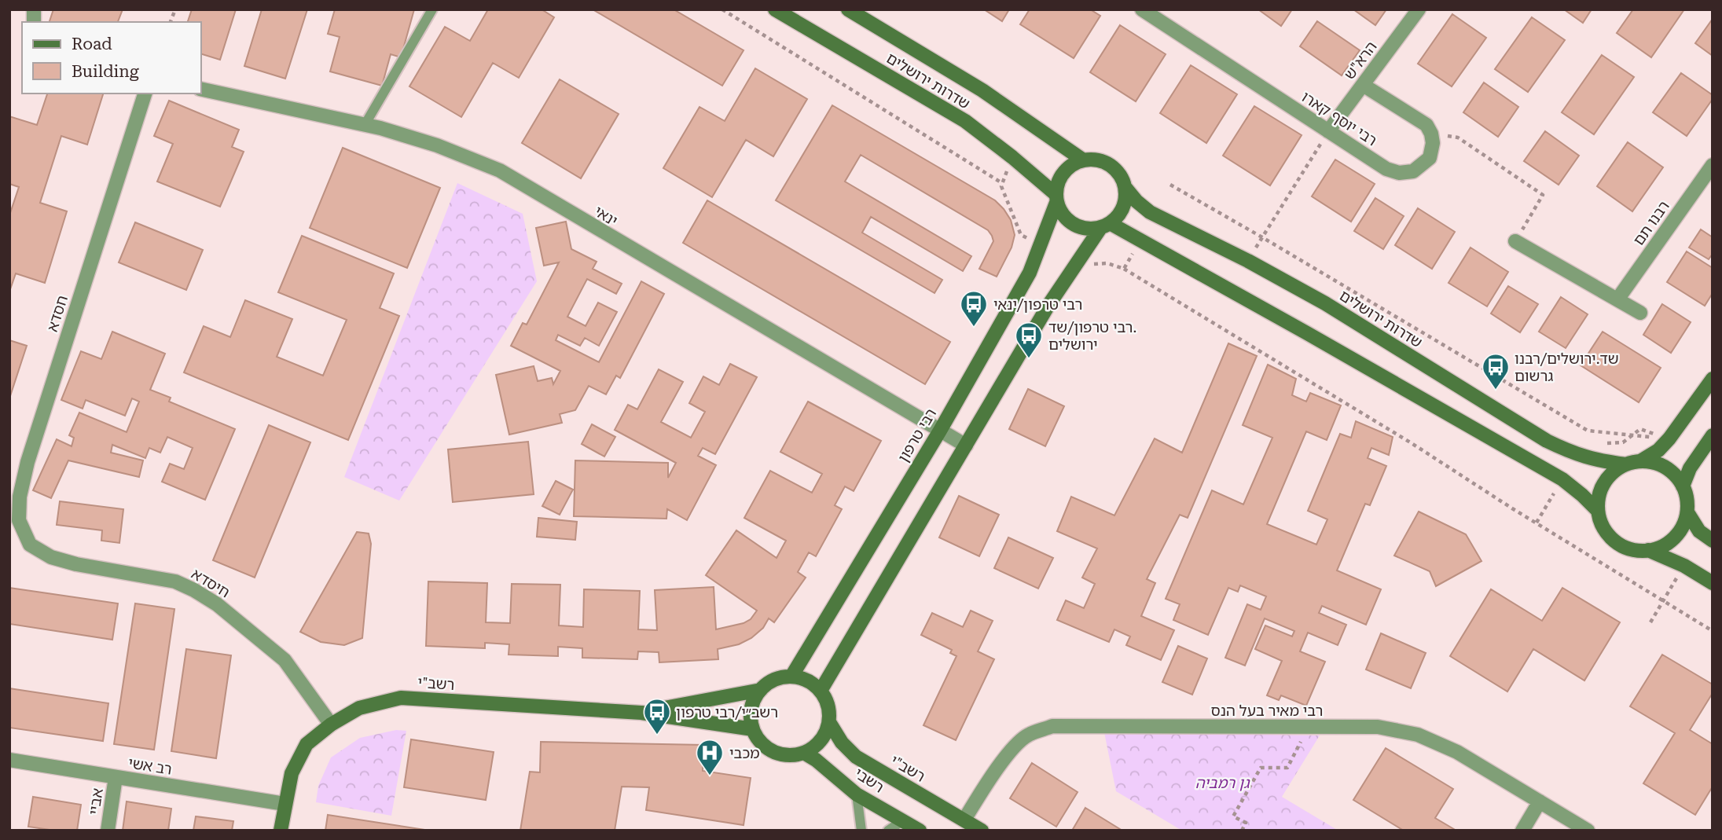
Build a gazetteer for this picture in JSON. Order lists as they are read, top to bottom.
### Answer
{
  "streets": {
    "street": [
      "הרא\"ש",
      "שדרות ירושלים",
      "רבי יוסף קארו",
      "ינאי",
      "רבנו תם",
      "חסדא",
      "רבי טרפון",
      "חיסדא",
      "רשב\"י",
      "רבי מאיר בעל הנס",
      "רב אשי",
      "רשבי",
      "אביי"
    ]
  },
  "crossings": [
    ["הרא\"ש", "רבי יוסף קארו"],
    ["שדרות ירושלים", "רבי טרפון"],
    ["ינאי", "רבי טרפון"],
    ["חסדא", "חיסדא"],
    ["רבי טרפון", "רשב\"י"],
    ["רבי טרפון", "רשבי"],
    ["חיסדא", "רשב\"י"],
    ["רשב\"י", "רבי מאיר בעל הנס"],
    ["רשב\"י", "רב אשי"],
    ["רשב\"י", "רשבי"],
    ["רב אשי", "אביי"]
  ],
  "parks": ["גן רמביה"],
  "places": {
    "bus stop": [
      "רבי טרפון/ינאי",
      "רבי טרפון/שד. ירושלים",
      "שד.ירושלים/רבנו גרשום",
      "רשב״י/רבי טרפון"
    ],
    "hospital": ["מכבי"]
  },
  "legend": ["Road", "Building"]
}
